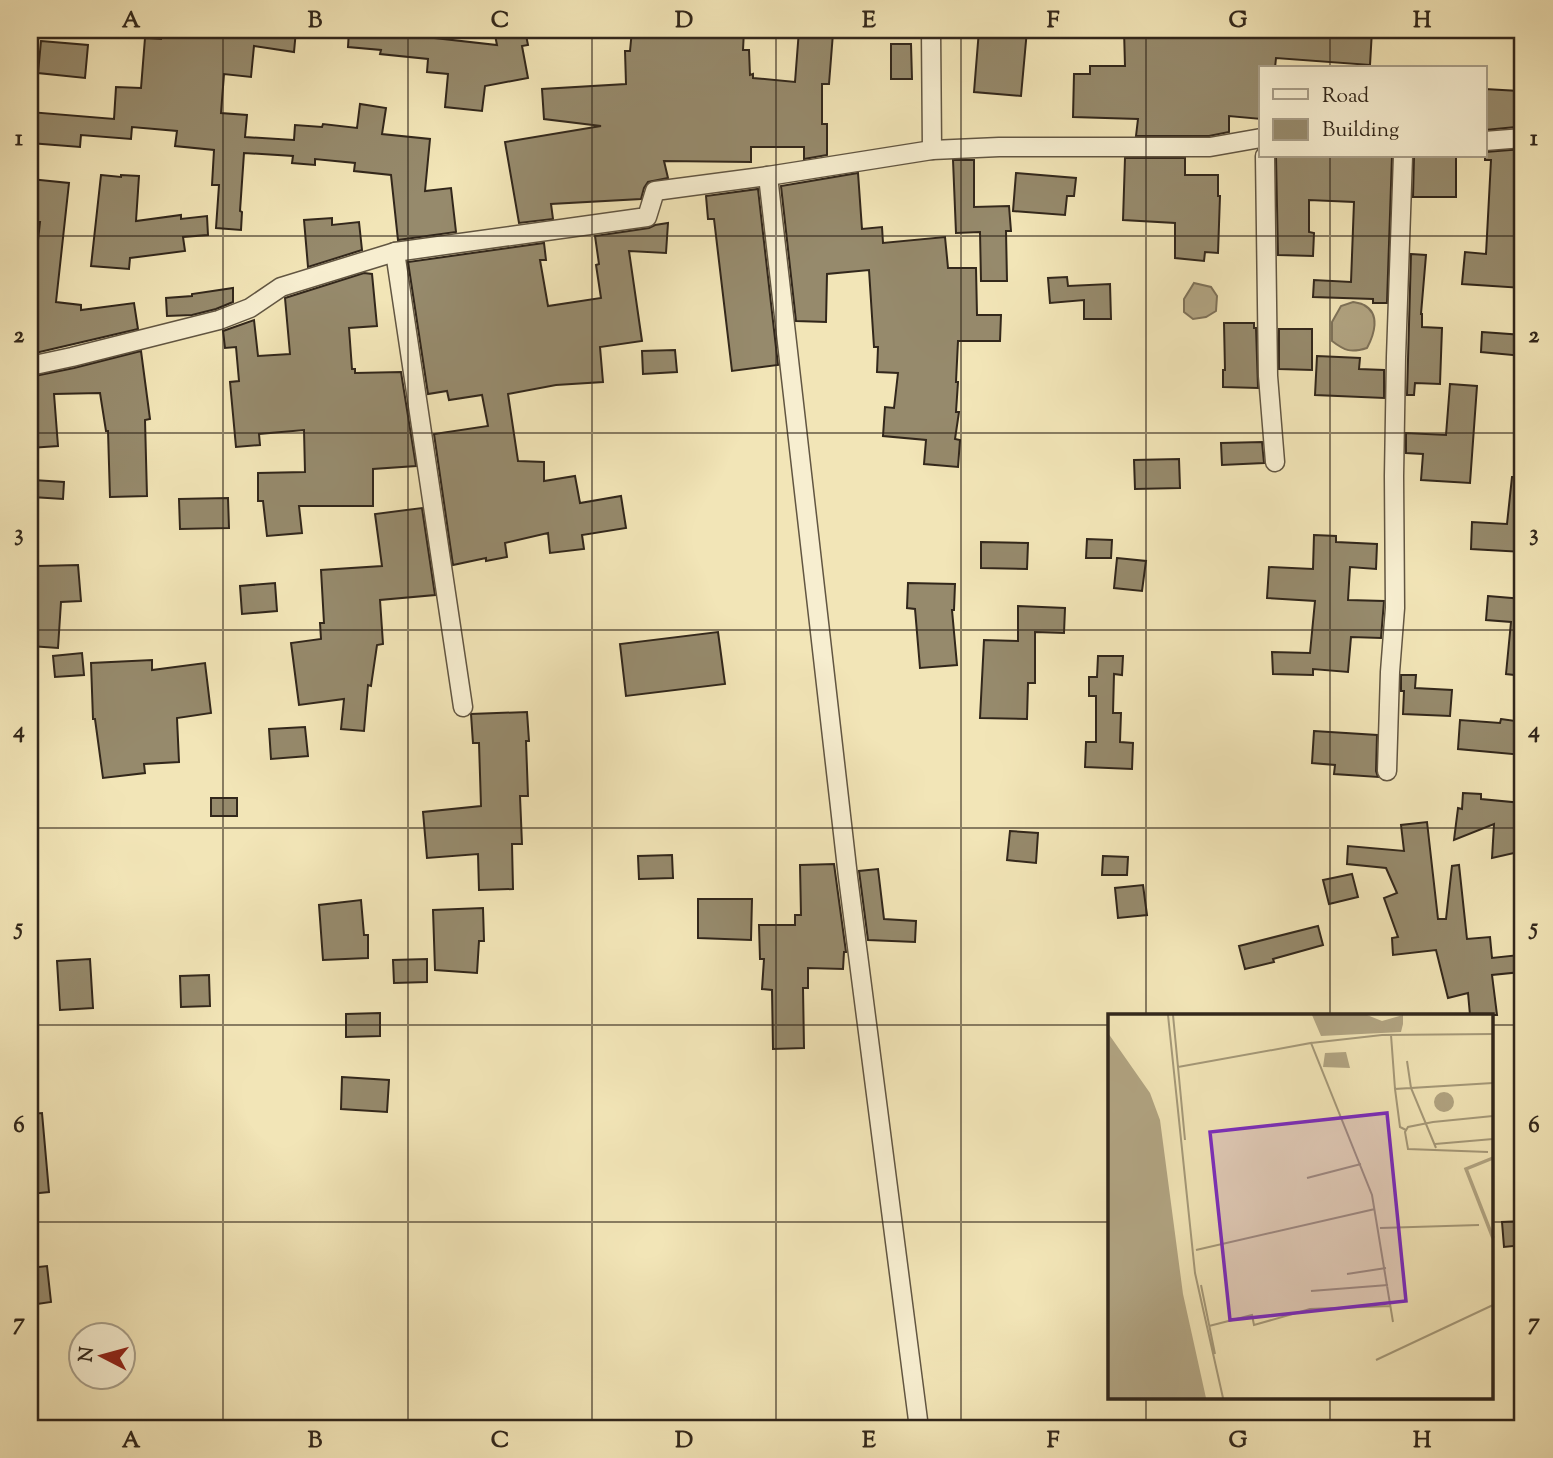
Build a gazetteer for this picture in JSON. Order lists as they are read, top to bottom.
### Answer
{
  "legend": ["Road", "Building"],
  "north": "left",
  "grid": {
    "columns": [
      "A",
      "B",
      "C",
      "D",
      "E",
      "F",
      "G",
      "H"
    ],
    "rows": [
      "1",
      "2",
      "3",
      "4",
      "5",
      "6",
      "7"
    ]
  }
}
